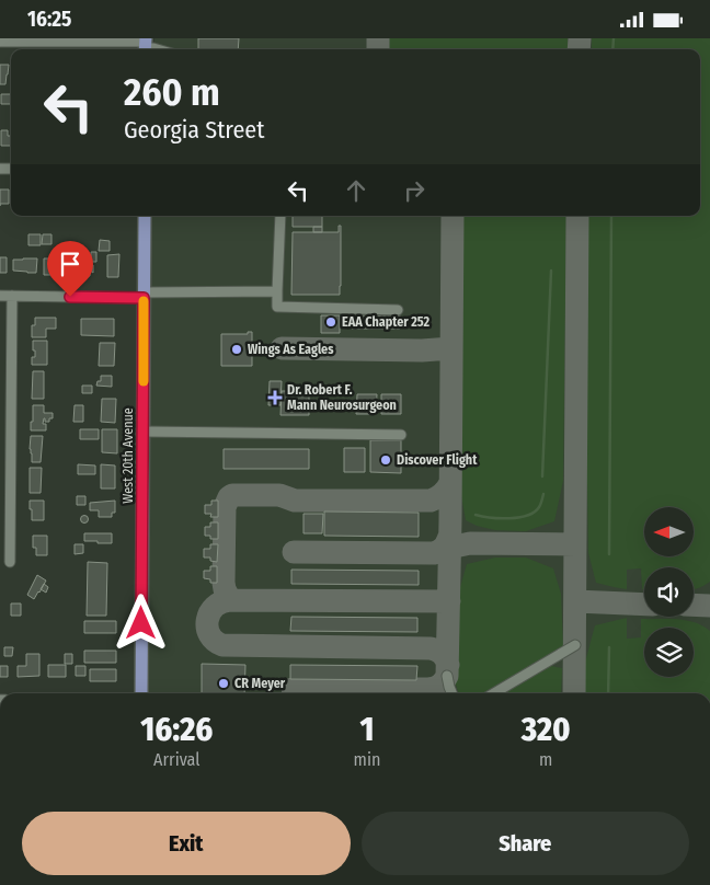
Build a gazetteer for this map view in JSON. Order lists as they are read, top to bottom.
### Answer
{
  "streets": {
    "main road": ["West 20th Avenue"]
  },
  "places": {
    "other": [
      "EAA Chapter 252",
      "Wings As Eagles",
      "Discover Flight",
      "CR Meyer"
    ],
    "health": ["Dr. Robert F. Mann Neurosurgeon"]
  },
  "north": "left",
  "page": {
    "status": "16:25",
    "turn": ["260 m", "Georgia Street"],
    "eta": [
      "16:26",
      "Arrival",
      "1",
      "min",
      "320",
      "m"
    ],
    "buttons": ["Exit", "Share"]
  }
}
